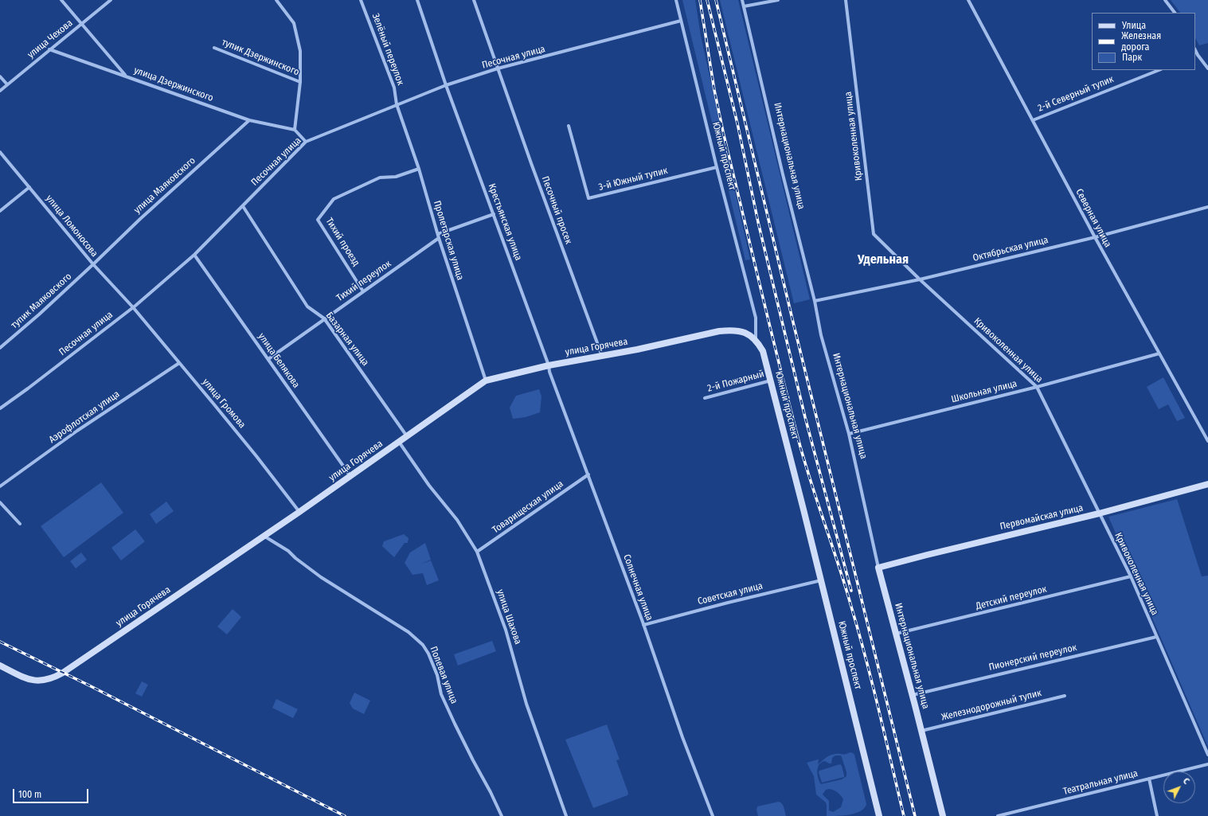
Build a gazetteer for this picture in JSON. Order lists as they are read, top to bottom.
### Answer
{
  "streets": {
    "main road": [
      "Южный проспект",
      "Интернациональная улица",
      "улица Горячева",
      "Первомайская улица"
    ],
    "street": [
      "улица Чехова",
      "Зелёный переулок",
      "тупик Дзержинского",
      "Песочная улица",
      "улица Дзержинского",
      "2-й Северный тупик",
      "Кривоколенная улица",
      "3-й Южный тупик",
      "улица Маяковского",
      "Песочный просек",
      "Северная улица",
      "Крестьянская улица",
      "улица Ломоносова",
      "Пролетарская улица",
      "Тихий проезд",
      "Октябрьская улица",
      "Тихий переулок",
      "тупик Маяковского",
      "Базарная улица",
      "улица Белякова",
      "2-й Пожарный",
      "Школьная улица",
      "улица Громова",
      "Аэрофлотская улица",
      "Товарищеская улица",
      "Солнечная улица",
      "Советская улица",
      "Детский переулок",
      "улица Шахова",
      "Пионерский переулок",
      "Полевая улица",
      "Железнодорожный тупик",
      "Театральная улица"
    ]
  },
  "crossings": [
    ["улица Чехова", "улица Дзержинского"],
    ["Зелёный переулок", "Песочная улица"],
    ["Зелёный переулок", "Пролетарская улица"],
    ["Песочная улица", "Южный проспект"],
    ["Песочная улица", "Песочный просек"],
    ["Песочная улица", "Крестьянская улица"],
    ["Песочная улица", "улица Ломоносова"],
    ["Песочная улица", "Пролетарская улица"],
    ["Песочная улица", "Базарная улица"],
    ["Песочная улица", "улица Белякова"],
    ["Песочная улица", "улица Громова"],
    ["улица Дзержинского", "улица Маяковского"],
    ["2-й Северный тупик", "Северная улица"],
    ["Кривоколенная улица", "Октябрьская улица"],
    ["Кривоколенная улица", "Школьная улица"],
    ["Кривоколенная улица", "Первомайская улица"],
    ["Кривоколенная улица", "Детский переулок"],
    ["Кривоколенная улица", "Пионерский переулок"],
    ["Южный проспект", "3-й Южный тупик"],
    ["Южный проспект", "улица Горячева"],
    ["Южный проспект", "2-й Пожарный"],
    ["Южный проспект", "Советская улица"],
    ["Интернациональная улица", "Октябрьская улица"],
    ["Интернациональная улица", "Школьная улица"],
    ["Интернациональная улица", "Первомайская улица"],
    ["Интернациональная улица", "Детский переулок"],
    ["Интернациональная улица", "Пионерский переулок"],
    ["Интернациональная улица", "Железнодорожный тупик"],
    ["улица Маяковского", "улица Ломоносова"],
    ["улица Маяковского", "тупик Маяковского"],
    ["Песочный просек", "улица Горячева"],
    ["Северная улица", "Октябрьская улица"],
    ["Северная улица", "Школьная улица"],
    ["Крестьянская улица", "улица Горячева"],
    ["Крестьянская улица", "Солнечная улица"],
    ["улица Ломоносова", "тупик Маяковского"],
    ["улица Ломоносова", "улица Громова"],
    ["Пролетарская улица", "Тихий проезд"],
    ["Пролетарская улица", "Тихий переулок"],
    ["Пролетарская улица", "улица Горячева"],
    ["Тихий проезд", "Тихий переулок"],
    ["Тихий переулок", "Базарная улица"],
    ["Тихий переулок", "улица Белякова"],
    ["Базарная улица", "улица Горячева"],
    ["улица Горячева", "улица Белякова"],
    ["улица Горячева", "улица Громова"],
    ["улица Горячева", "Солнечная улица"],
    ["улица Горячева", "улица Шахова"],
    ["улица Горячева", "Полевая улица"],
    ["улица Громова", "Аэрофлотская улица"],
    ["Товарищеская улица", "Солнечная улица"],
    ["Товарищеская улица", "улица Шахова"],
    ["Солнечная улица", "Советская улица"]
  ],
  "districts": ["Удельная"],
  "legend": ["Улица", "Железная дорога", "Парк"],
  "scale_bar": "100 m",
  "north": "top right"
}
